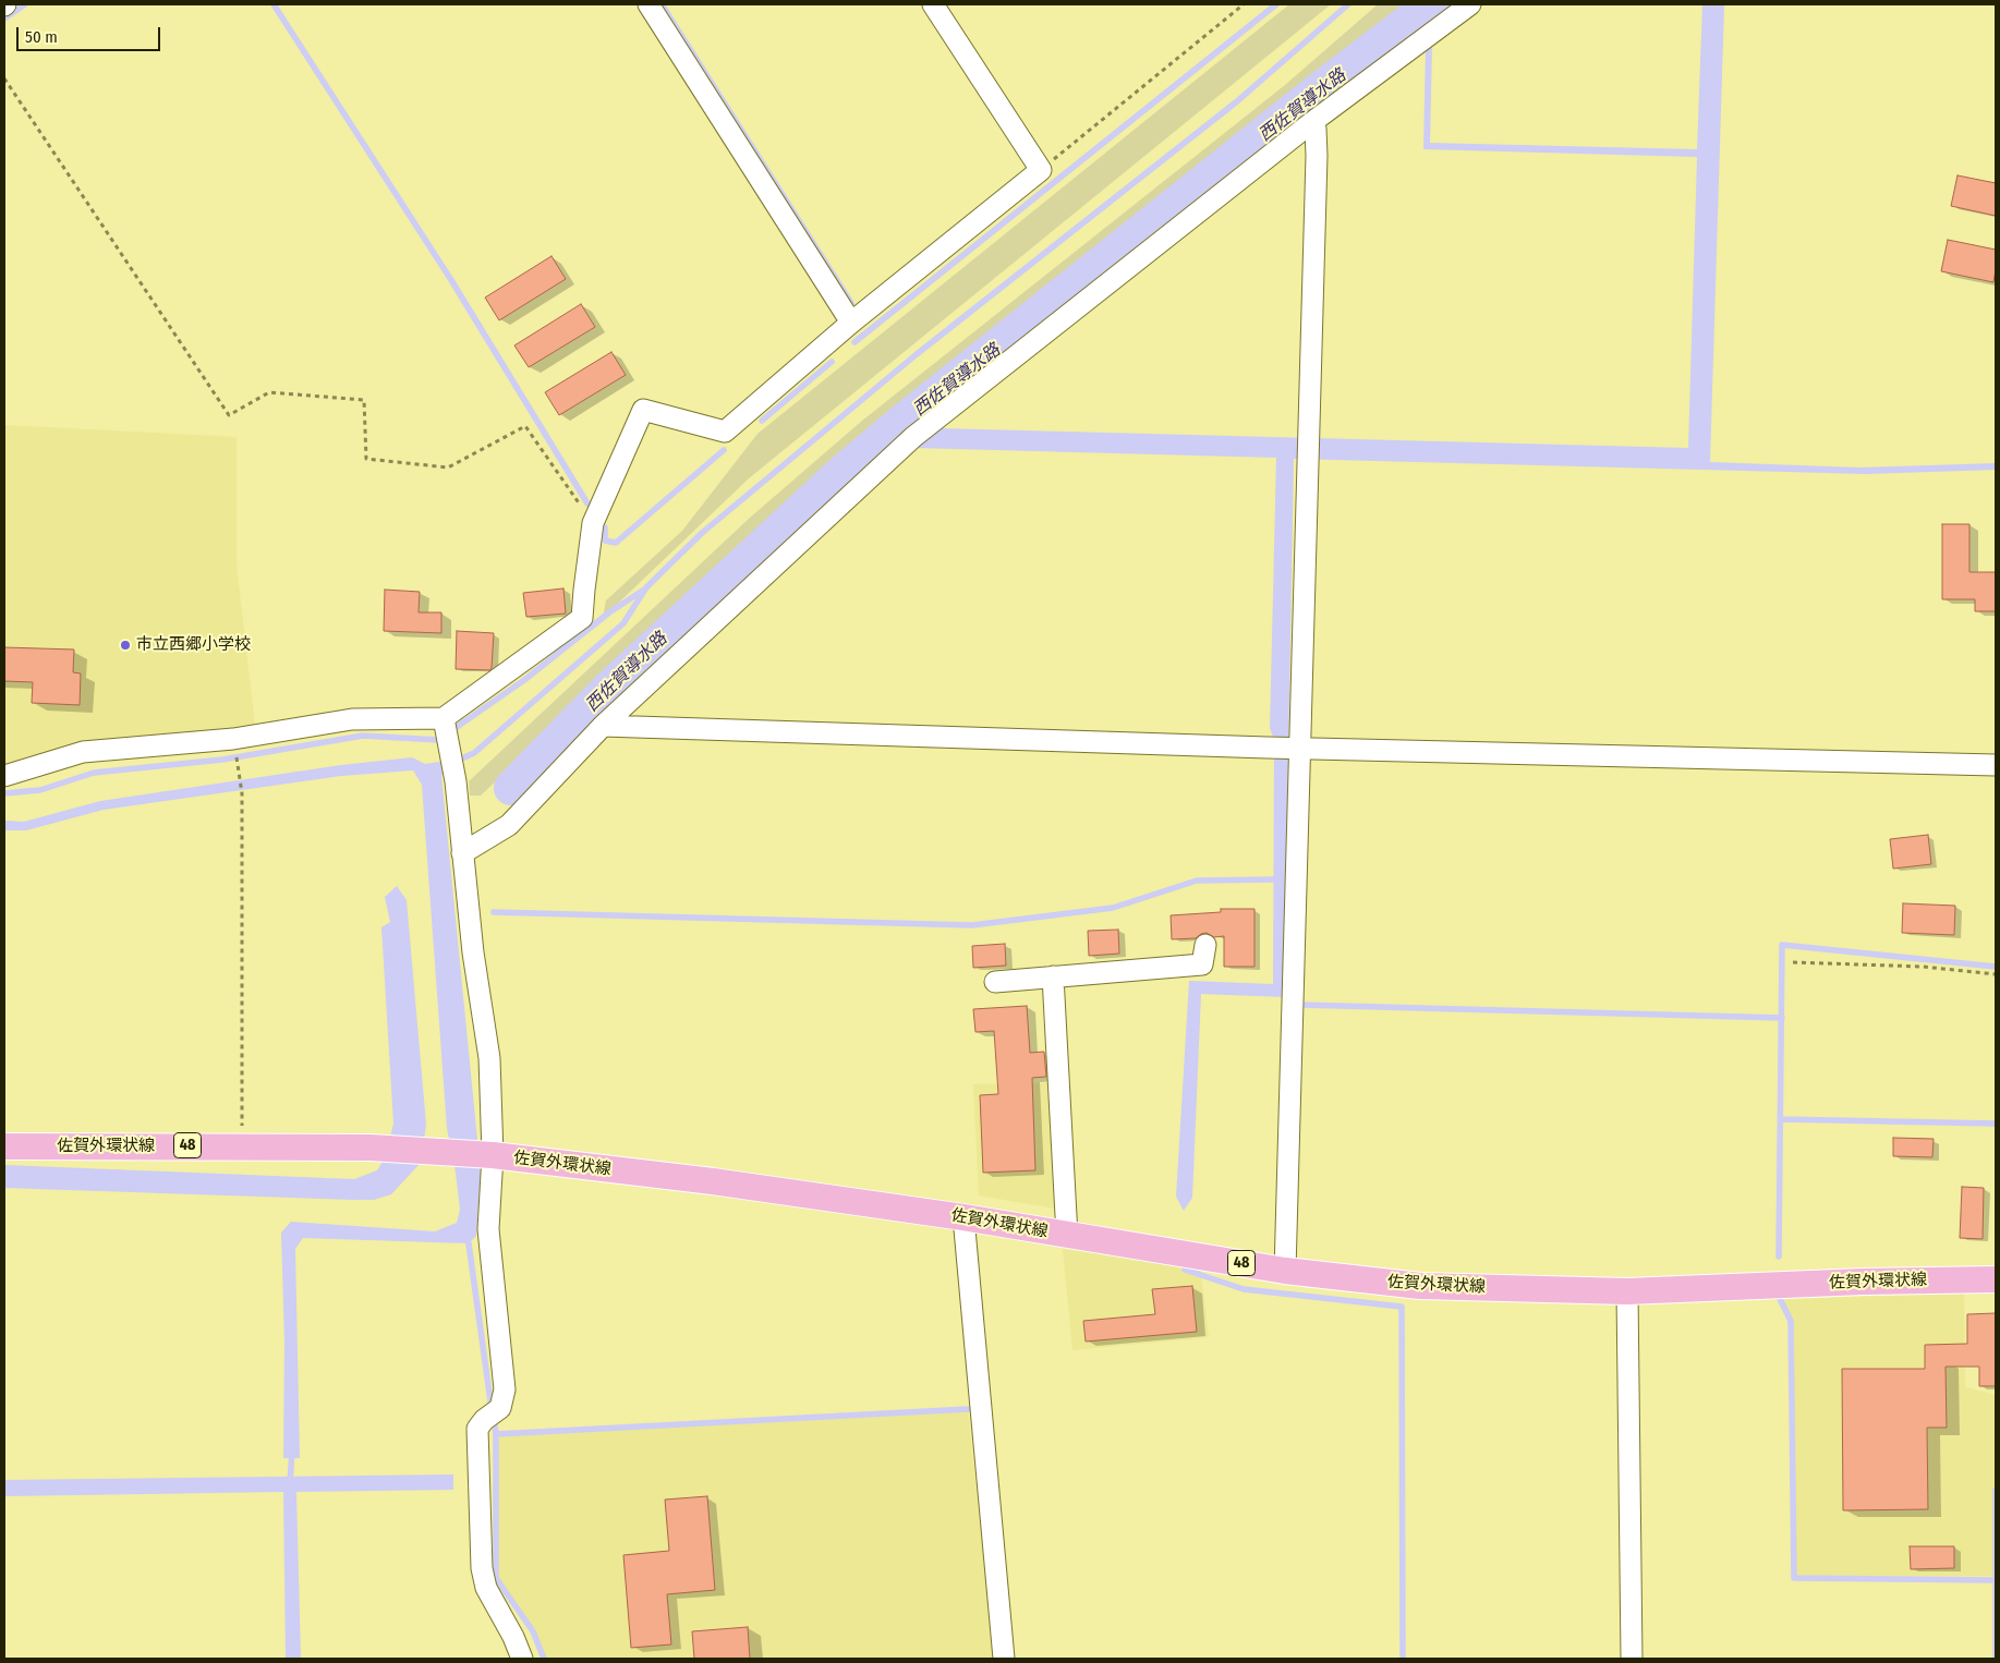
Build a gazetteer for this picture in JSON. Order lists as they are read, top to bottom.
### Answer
{
  "streets": {
    "main road": ["48", "佐賀外環状線"]
  },
  "water": ["西佐賀導水路"],
  "places": ["市立西郷小学校"],
  "scale_bar": "50 m"
}
